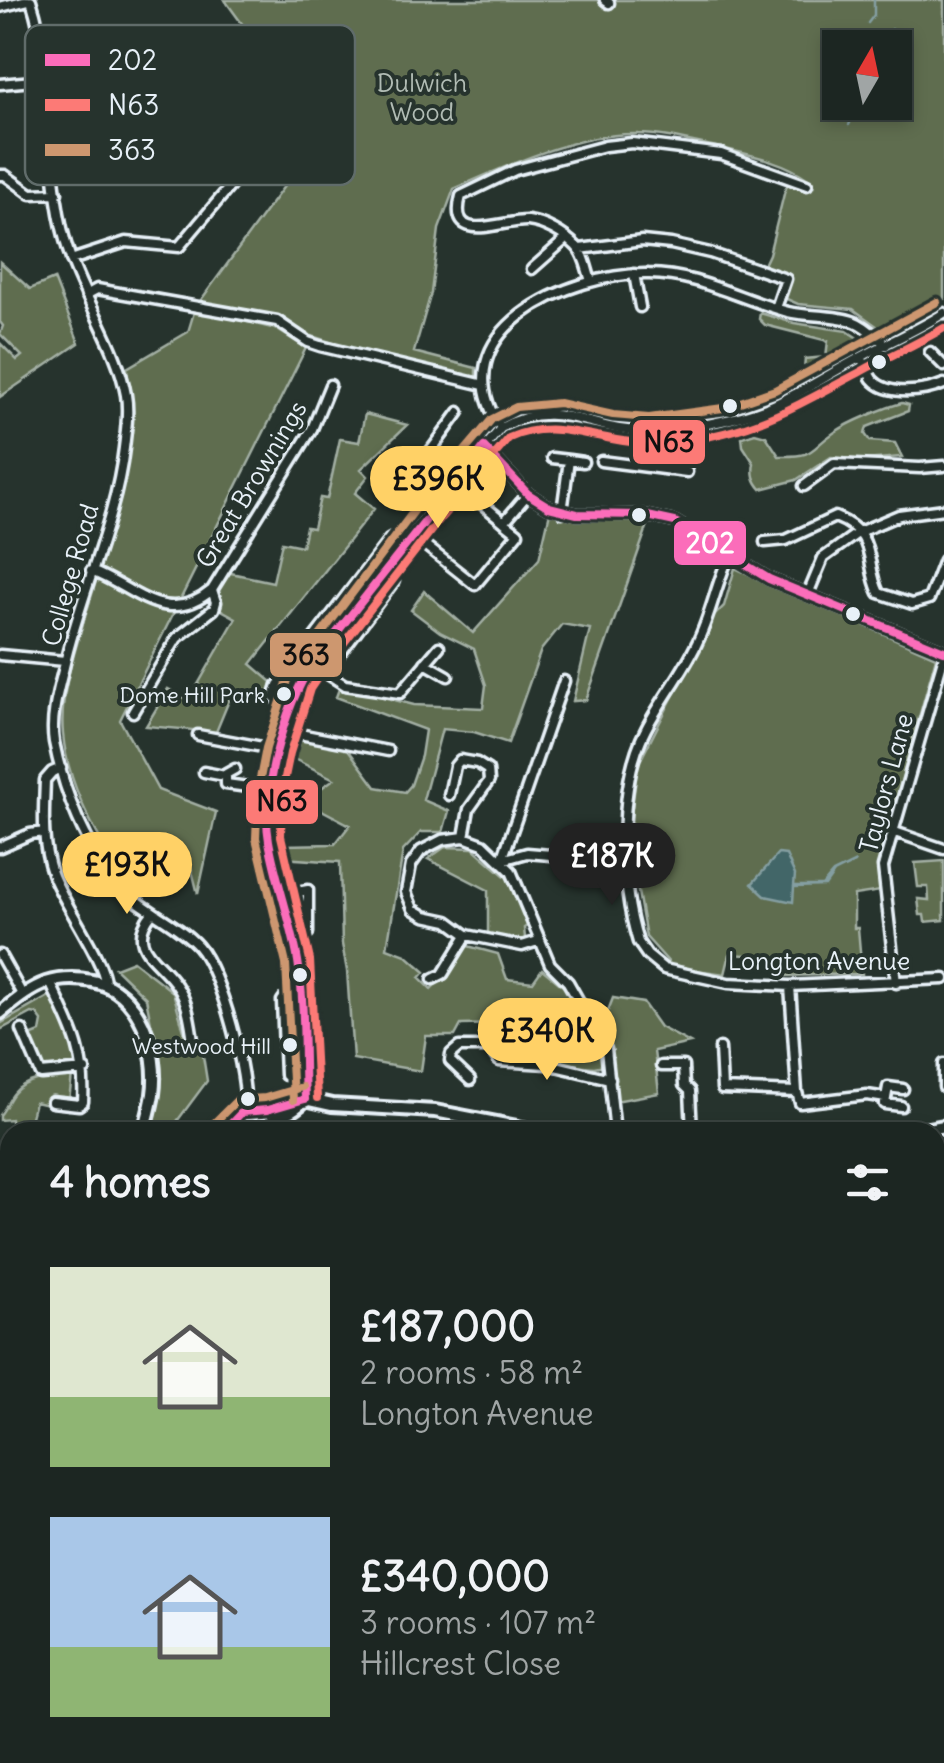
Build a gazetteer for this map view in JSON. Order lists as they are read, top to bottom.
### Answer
{
  "streets": {
    "main road": ["College Road"],
    "street": ["Great Brownings", "Taylors Lane", "Longton Avenue"]
  },
  "crossings": [
    ["Great Brownings", "College Road"],
    ["Taylors Lane", "Longton Avenue"]
  ],
  "parks": ["Dulwich Wood"],
  "places": ["Dome Hill Park", "Westwood Hill"],
  "lines": ["transit line 363", "transit line N63", "transit line 202"],
  "legend": ["202", "N63", "363"],
  "north": "top",
  "page": {
    "price": [
      "£396K",
      "£187K",
      "£193K",
      "£340K"
    ],
    "heading": "4 homes",
    "list": [
      {
        "name": "£187,000",
        "note": "2 rooms · 58 m² · Longton Avenue"
      },
      {
        "name": "£340,000",
        "note": "3 rooms · 107 m² · Hillcrest Close"
      }
    ]
  }
}
